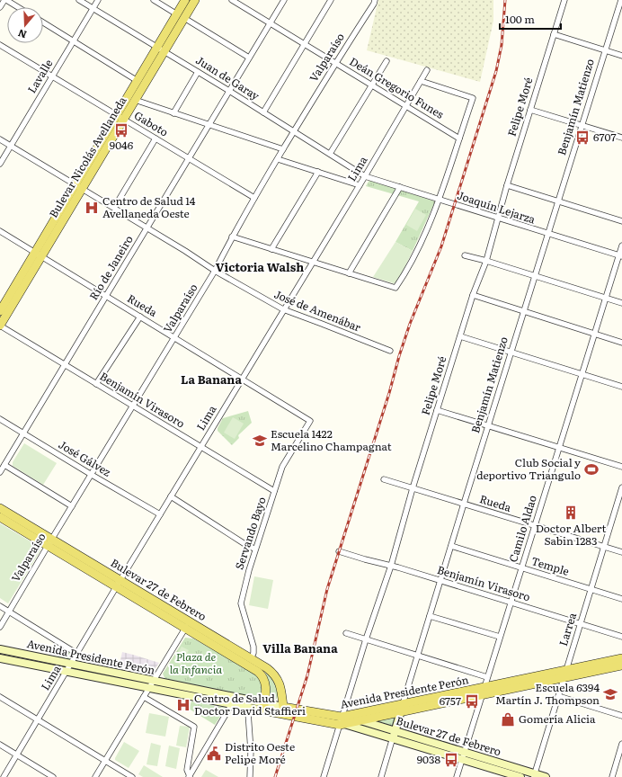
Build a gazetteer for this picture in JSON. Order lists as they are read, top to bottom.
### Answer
{
  "streets": {
    "main road": [
      "Benjamín Matienzo",
      "Bulevar Nicolás Avellaneda",
      "Bulevar 27 de Febrero",
      "Avenida Presidente Perón"
    ],
    "street": [
      "Valparaíso",
      "Lavalle",
      "Juan de Garay",
      "Deán Gregorio Funes",
      "Felipe Moré",
      "Gaboto",
      "Lima",
      "Joaquín Lejarza",
      "Río de Janeiro",
      "Rueda",
      "José de Amenábar",
      "Benjamín Virasoro",
      "José Gálvez",
      "Camilo Aldao",
      "Servando Bayo",
      "Temple",
      "Larrea"
    ]
  },
  "crossings": [
    ["Valparaíso", "Juan de Garay"],
    ["Valparaíso", "Deán Gregorio Funes"],
    ["Valparaíso", "Gaboto"],
    ["Valparaíso", "Rueda"],
    ["Valparaíso", "José de Amenábar"],
    ["Valparaíso", "Benjamín Virasoro"],
    ["Valparaíso", "José Gálvez"],
    ["Valparaíso", "Bulevar 27 de Febrero"],
    ["Lavalle", "Juan de Garay"],
    ["Lavalle", "Gaboto"],
    ["Lavalle", "José de Amenábar"],
    ["Juan de Garay", "Bulevar Nicolás Avellaneda"],
    ["Juan de Garay", "Lima"],
    ["Juan de Garay", "Joaquín Lejarza"],
    ["Juan de Garay", "Río de Janeiro"],
    ["Deán Gregorio Funes", "Lima"],
    ["Deán Gregorio Funes", "Río de Janeiro"],
    ["Felipe Moré", "Joaquín Lejarza"],
    ["Felipe Moré", "Rueda"],
    ["Felipe Moré", "Benjamín Virasoro"],
    ["Felipe Moré", "Bulevar 27 de Febrero"],
    ["Felipe Moré", "Avenida Presidente Perón"],
    ["Benjamín Matienzo", "Joaquín Lejarza"],
    ["Benjamín Matienzo", "Rueda"],
    ["Benjamín Matienzo", "Benjamín Virasoro"],
    ["Benjamín Matienzo", "Temple"],
    ["Benjamín Matienzo", "Bulevar 27 de Febrero"],
    ["Benjamín Matienzo", "Avenida Presidente Perón"],
    ["Gaboto", "Bulevar Nicolás Avellaneda"],
    ["Gaboto", "Río de Janeiro"],
    ["Bulevar Nicolás Avellaneda", "Rueda"],
    ["Bulevar Nicolás Avellaneda", "José de Amenábar"],
    ["Bulevar Nicolás Avellaneda", "Benjamín Virasoro"],
    ["Lima", "Joaquín Lejarza"],
    ["Lima", "Rueda"],
    ["Lima", "José de Amenábar"],
    ["Lima", "Benjamín Virasoro"],
    ["Lima", "José Gálvez"],
    ["Lima", "Bulevar 27 de Febrero"],
    ["Lima", "Avenida Presidente Perón"],
    ["Joaquín Lejarza", "Camilo Aldao"],
    ["Río de Janeiro", "Rueda"],
    ["Río de Janeiro", "José de Amenábar"],
    ["Río de Janeiro", "Benjamín Virasoro"],
    ["Río de Janeiro", "José Gálvez"],
    ["Rueda", "Camilo Aldao"],
    ["Rueda", "Servando Bayo"],
    ["Rueda", "Larrea"],
    ["Benjamín Virasoro", "Camilo Aldao"],
    ["Benjamín Virasoro", "Servando Bayo"],
    ["Benjamín Virasoro", "Larrea"],
    ["Camilo Aldao", "Temple"],
    ["Camilo Aldao", "Bulevar 27 de Febrero"],
    ["Camilo Aldao", "Avenida Presidente Perón"],
    ["Servando Bayo", "Bulevar 27 de Febrero"],
    ["Temple", "Larrea"],
    ["Bulevar 27 de Febrero", "Larrea"],
    ["Bulevar 27 de Febrero", "Avenida Presidente Perón"],
    ["Larrea", "Avenida Presidente Perón"]
  ],
  "districts": ["Victoria Walsh", "La Banana", "Villa Banana"],
  "parks": ["Plaza de la Infancia"],
  "places": {
    "bus stop": [
      "9046",
      "6707",
      "6757",
      "9038"
    ],
    "hospital": ["Centro de Salud 14 Avellaneda Oeste", "Centro de Salud Doctor David Staffieri"],
    "school or university": ["Escuela 1422 Marcelino Champagnat", "Escuela 6394 Martín J. Thompson"],
    "sports": ["Club Social y deportivo Triangulo"],
    "building": ["Doctor Albert Sabin 1283"],
    "shop": ["Gomería Alicia"],
    "public building": ["Distrito Oeste Pelipe Moré"]
  },
  "scale_bar": "100 m",
  "north": "bottom"
}
